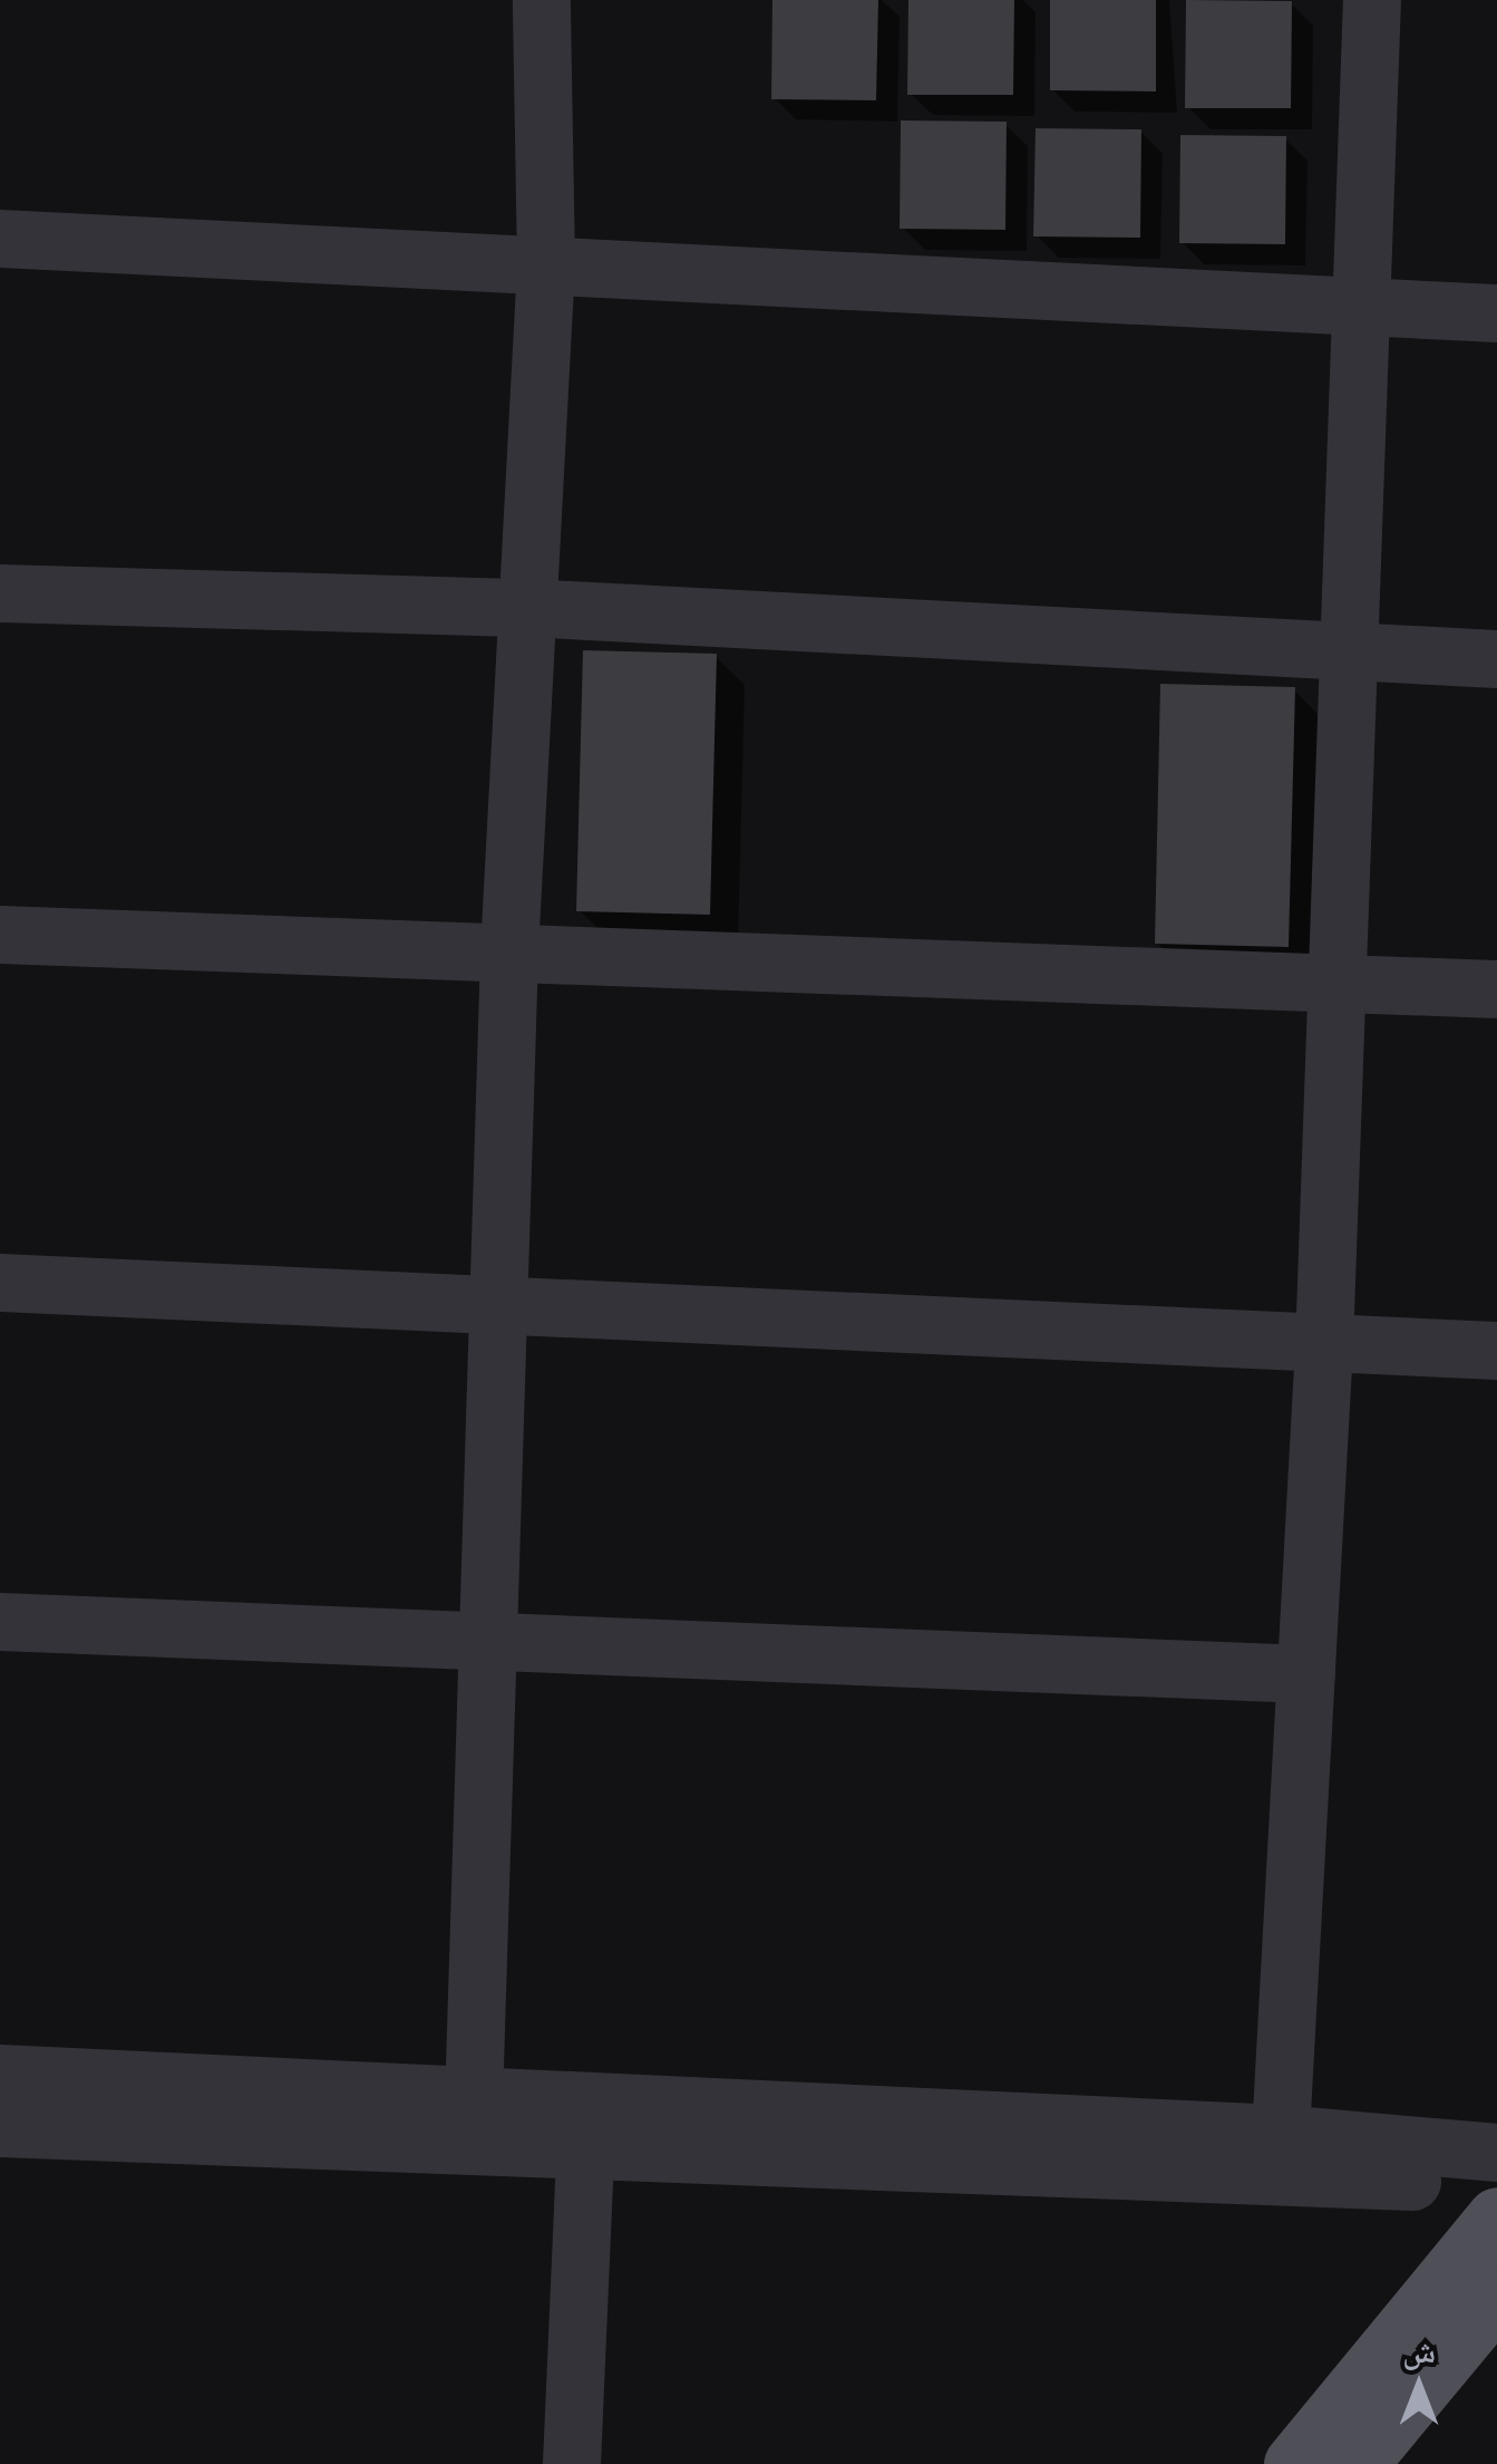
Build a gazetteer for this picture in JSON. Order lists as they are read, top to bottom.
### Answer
{
  "north": "top"
}
